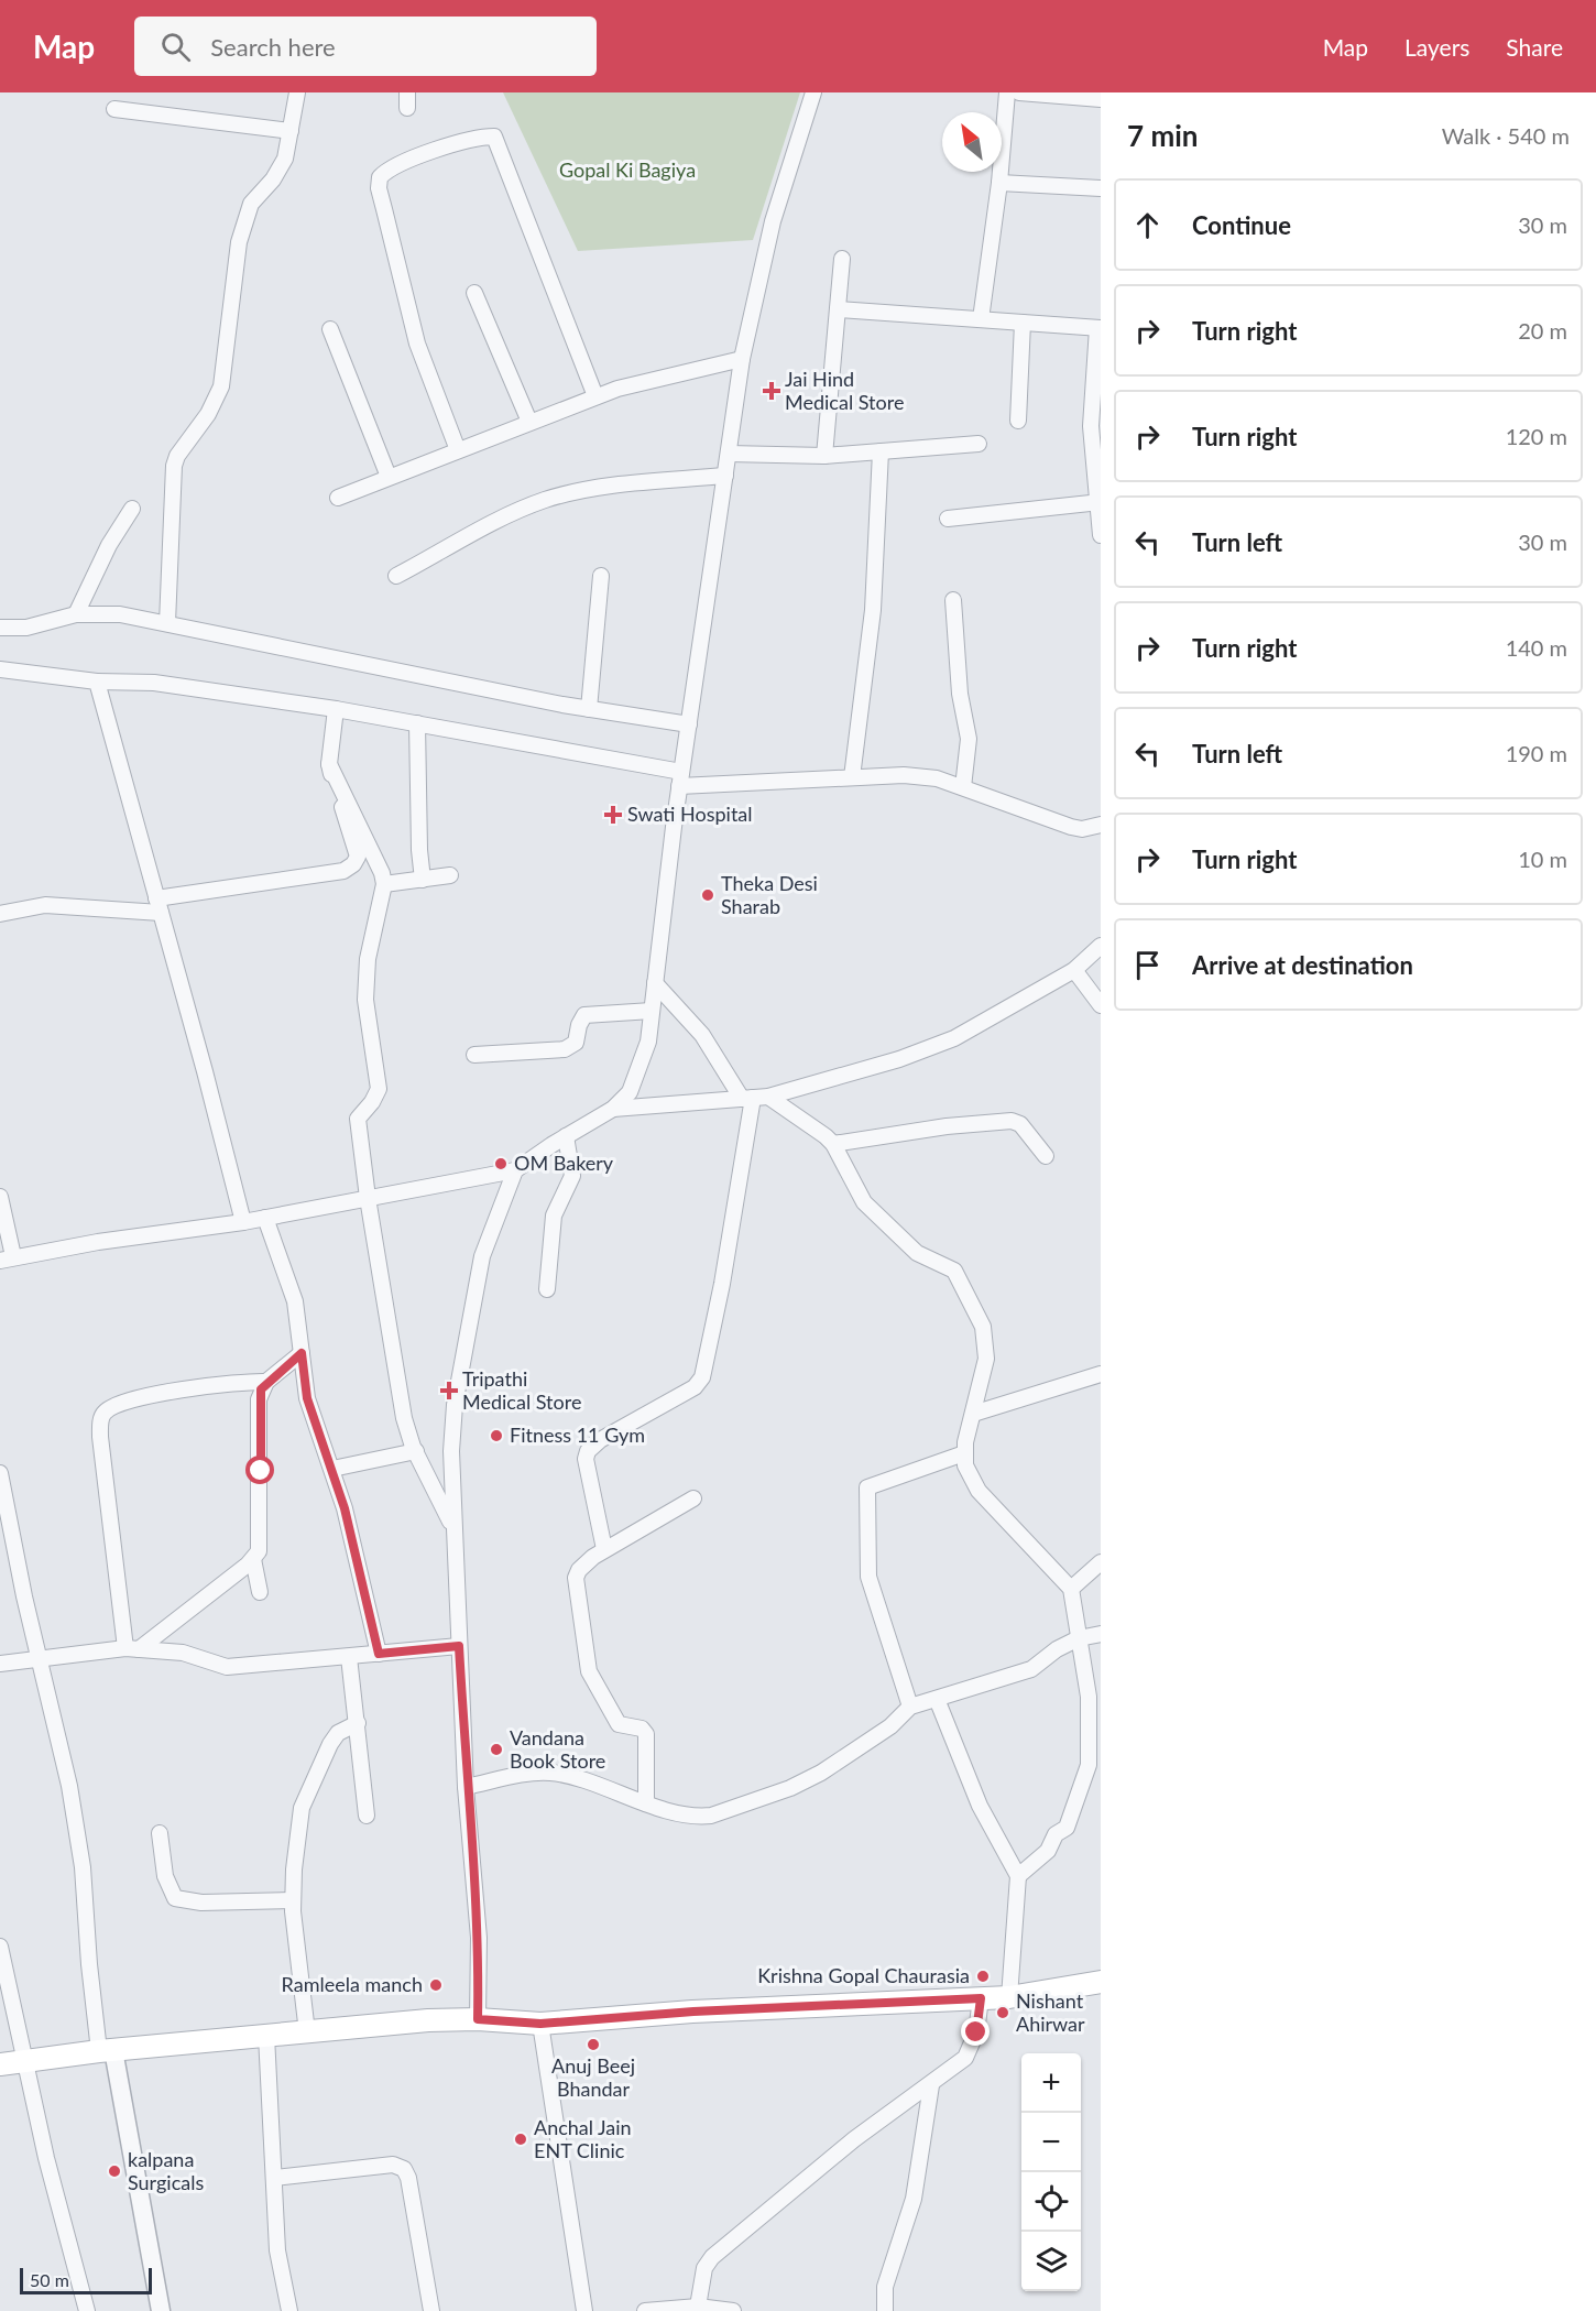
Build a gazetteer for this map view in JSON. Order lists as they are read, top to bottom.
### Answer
{
  "parks": ["Gopal Ki Bagiya"],
  "places": {
    "health": ["Jai Hind Medical Store", "Swati Hospital", "Tripathi Medical Store"],
    "other": [
      "Theka Desi Sharab",
      "OM Bakery",
      "Fitness 11 Gym",
      "Vandana Book Store",
      "Krishna Gopal Chaurasia",
      "Ramleela manch",
      "Nishant Ahirwar",
      "Anuj Beej Bhandar",
      "Anchal Jain ENT Clinic",
      "kalpana Surgicals"
    ]
  },
  "scale_bar": "50 m",
  "north": "top left",
  "page": {
    "header": "Map",
    "search": "Search here",
    "nav": ["Map", "Layers", "Share"],
    "heading": ["7 min", "Walk · 540 m"],
    "list": [
      ["Continue", "30 m"],
      ["Turn right", "20 m"],
      ["Turn right", "120 m"],
      ["Turn left", "30 m"],
      ["Turn right", "140 m"],
      ["Turn left", "190 m"],
      ["Turn right", "10 m"],
      "Arrive at destination"
    ],
    "map_buttons": ["+", "−"],
    "scale": "50 m"
  }
}
